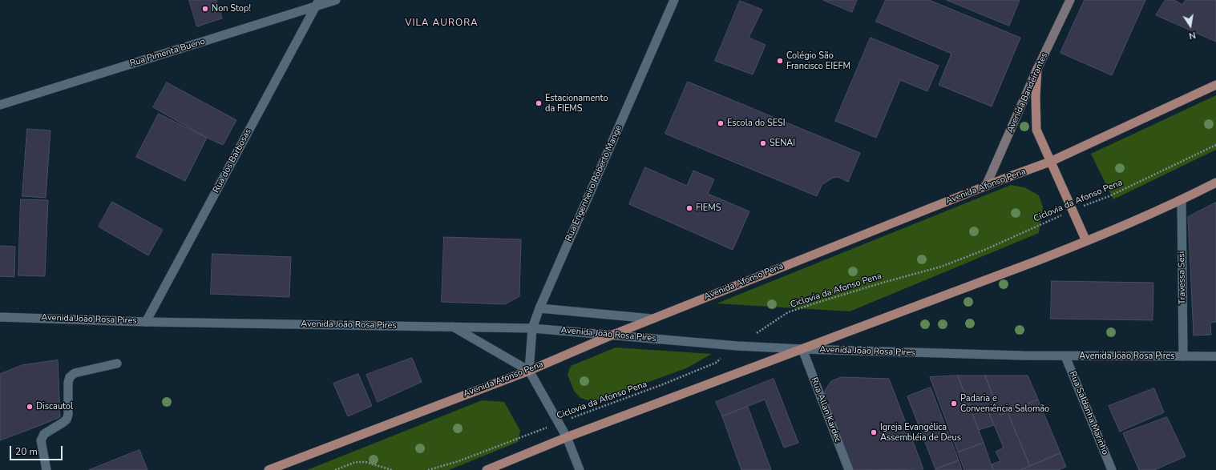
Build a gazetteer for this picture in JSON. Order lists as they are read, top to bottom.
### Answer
{
  "streets": {
    "main road": ["Avenida Bandeirantes", "Avenida Afonso Pena"],
    "street": [
      "Rua Pimenta Bueno",
      "Rua dos Barbosas",
      "Rua Engenheiro Roberto Mange",
      "Travessa Sesi",
      "Avenida João Rosa Pires",
      "Rua Allan Kardec",
      "Rua Saldanha Marinho"
    ],
    "path": ["Ciclovia da Afonso Pena"]
  },
  "crossings": [
    ["Rua Pimenta Bueno", "Rua dos Barbosas"],
    ["Avenida Bandeirantes", "Avenida Afonso Pena"],
    ["Rua dos Barbosas", "Avenida João Rosa Pires"],
    ["Rua Engenheiro Roberto Mange", "Avenida Afonso Pena"],
    ["Rua Engenheiro Roberto Mange", "Avenida João Rosa Pires"],
    ["Avenida Afonso Pena", "Avenida João Rosa Pires"],
    ["Ciclovia da Afonso Pena", "Avenida João Rosa Pires"],
    ["Travessa Sesi", "Avenida João Rosa Pires"],
    ["Avenida João Rosa Pires", "Rua Allan Kardec"],
    ["Avenida João Rosa Pires", "Rua Saldanha Marinho"]
  ],
  "districts": ["VILA AURORA"],
  "places": [
    "Non Stop!",
    "Colégio São Francisco EIEFM",
    "Estacionamento da FIEMS",
    "Escola do SESI",
    "SENAI",
    "FIEMS",
    "Padaria e Conveniência Salomão",
    "Discautol",
    "Igreja Evangélica Assembléia de Deus"
  ],
  "scale_bar": "20 m",
  "north": "bottom"
}
